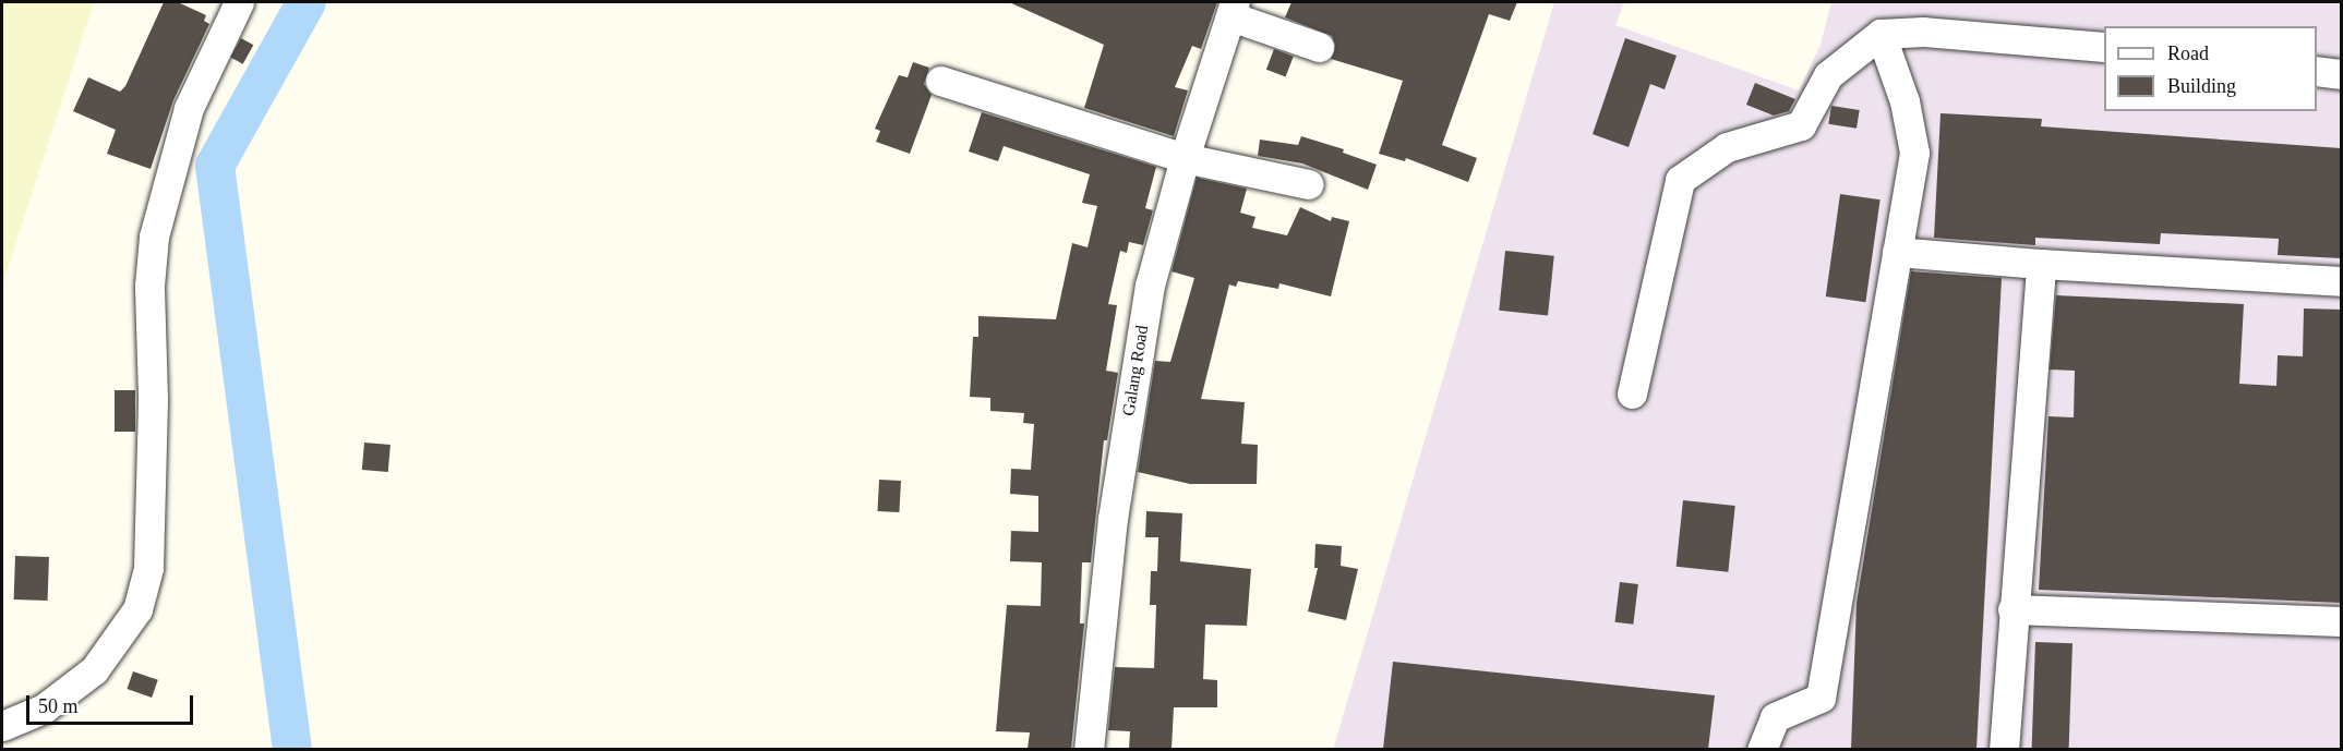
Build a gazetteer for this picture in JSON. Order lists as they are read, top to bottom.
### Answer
{
  "streets": {
    "street": ["Galang Road"]
  },
  "legend": ["Road", "Building"],
  "scale_bar": "50 m"
}
